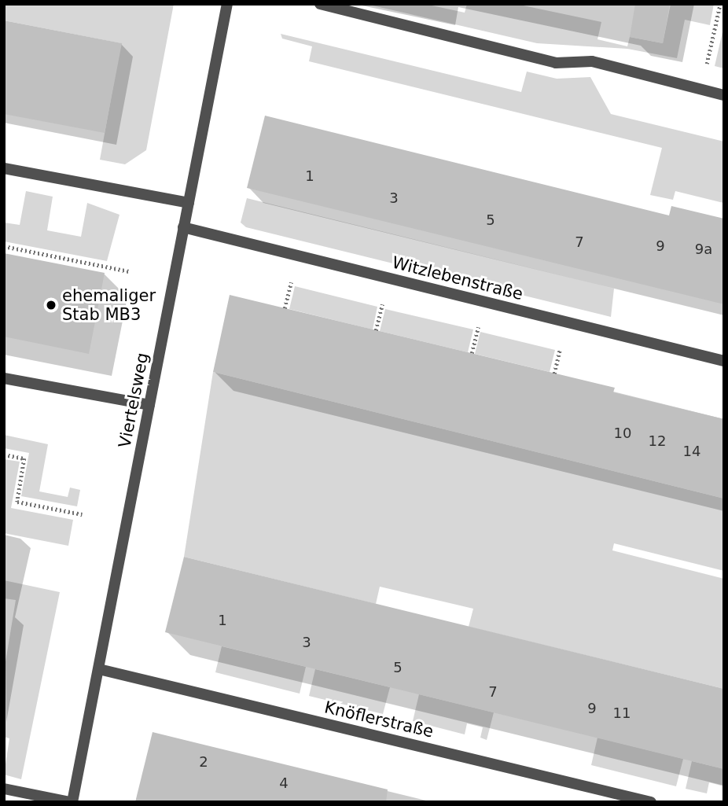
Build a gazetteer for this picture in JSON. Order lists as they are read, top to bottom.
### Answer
{
  "streets": {
    "street": ["Witzlebenstraße", "Viertelsweg", "Knöflerstraße"]
  },
  "crossings": [
    ["Witzlebenstraße", "Viertelsweg"],
    ["Viertelsweg", "Knöflerstraße"]
  ],
  "places": ["ehemaliger Stab MB3"],
  "house_numbers": [
    "1",
    "3",
    "5",
    "7",
    "9",
    "9a",
    "10",
    "12",
    "14",
    "1",
    "3",
    "5",
    "7",
    "9",
    "11",
    "2",
    "4"
  ]
}
